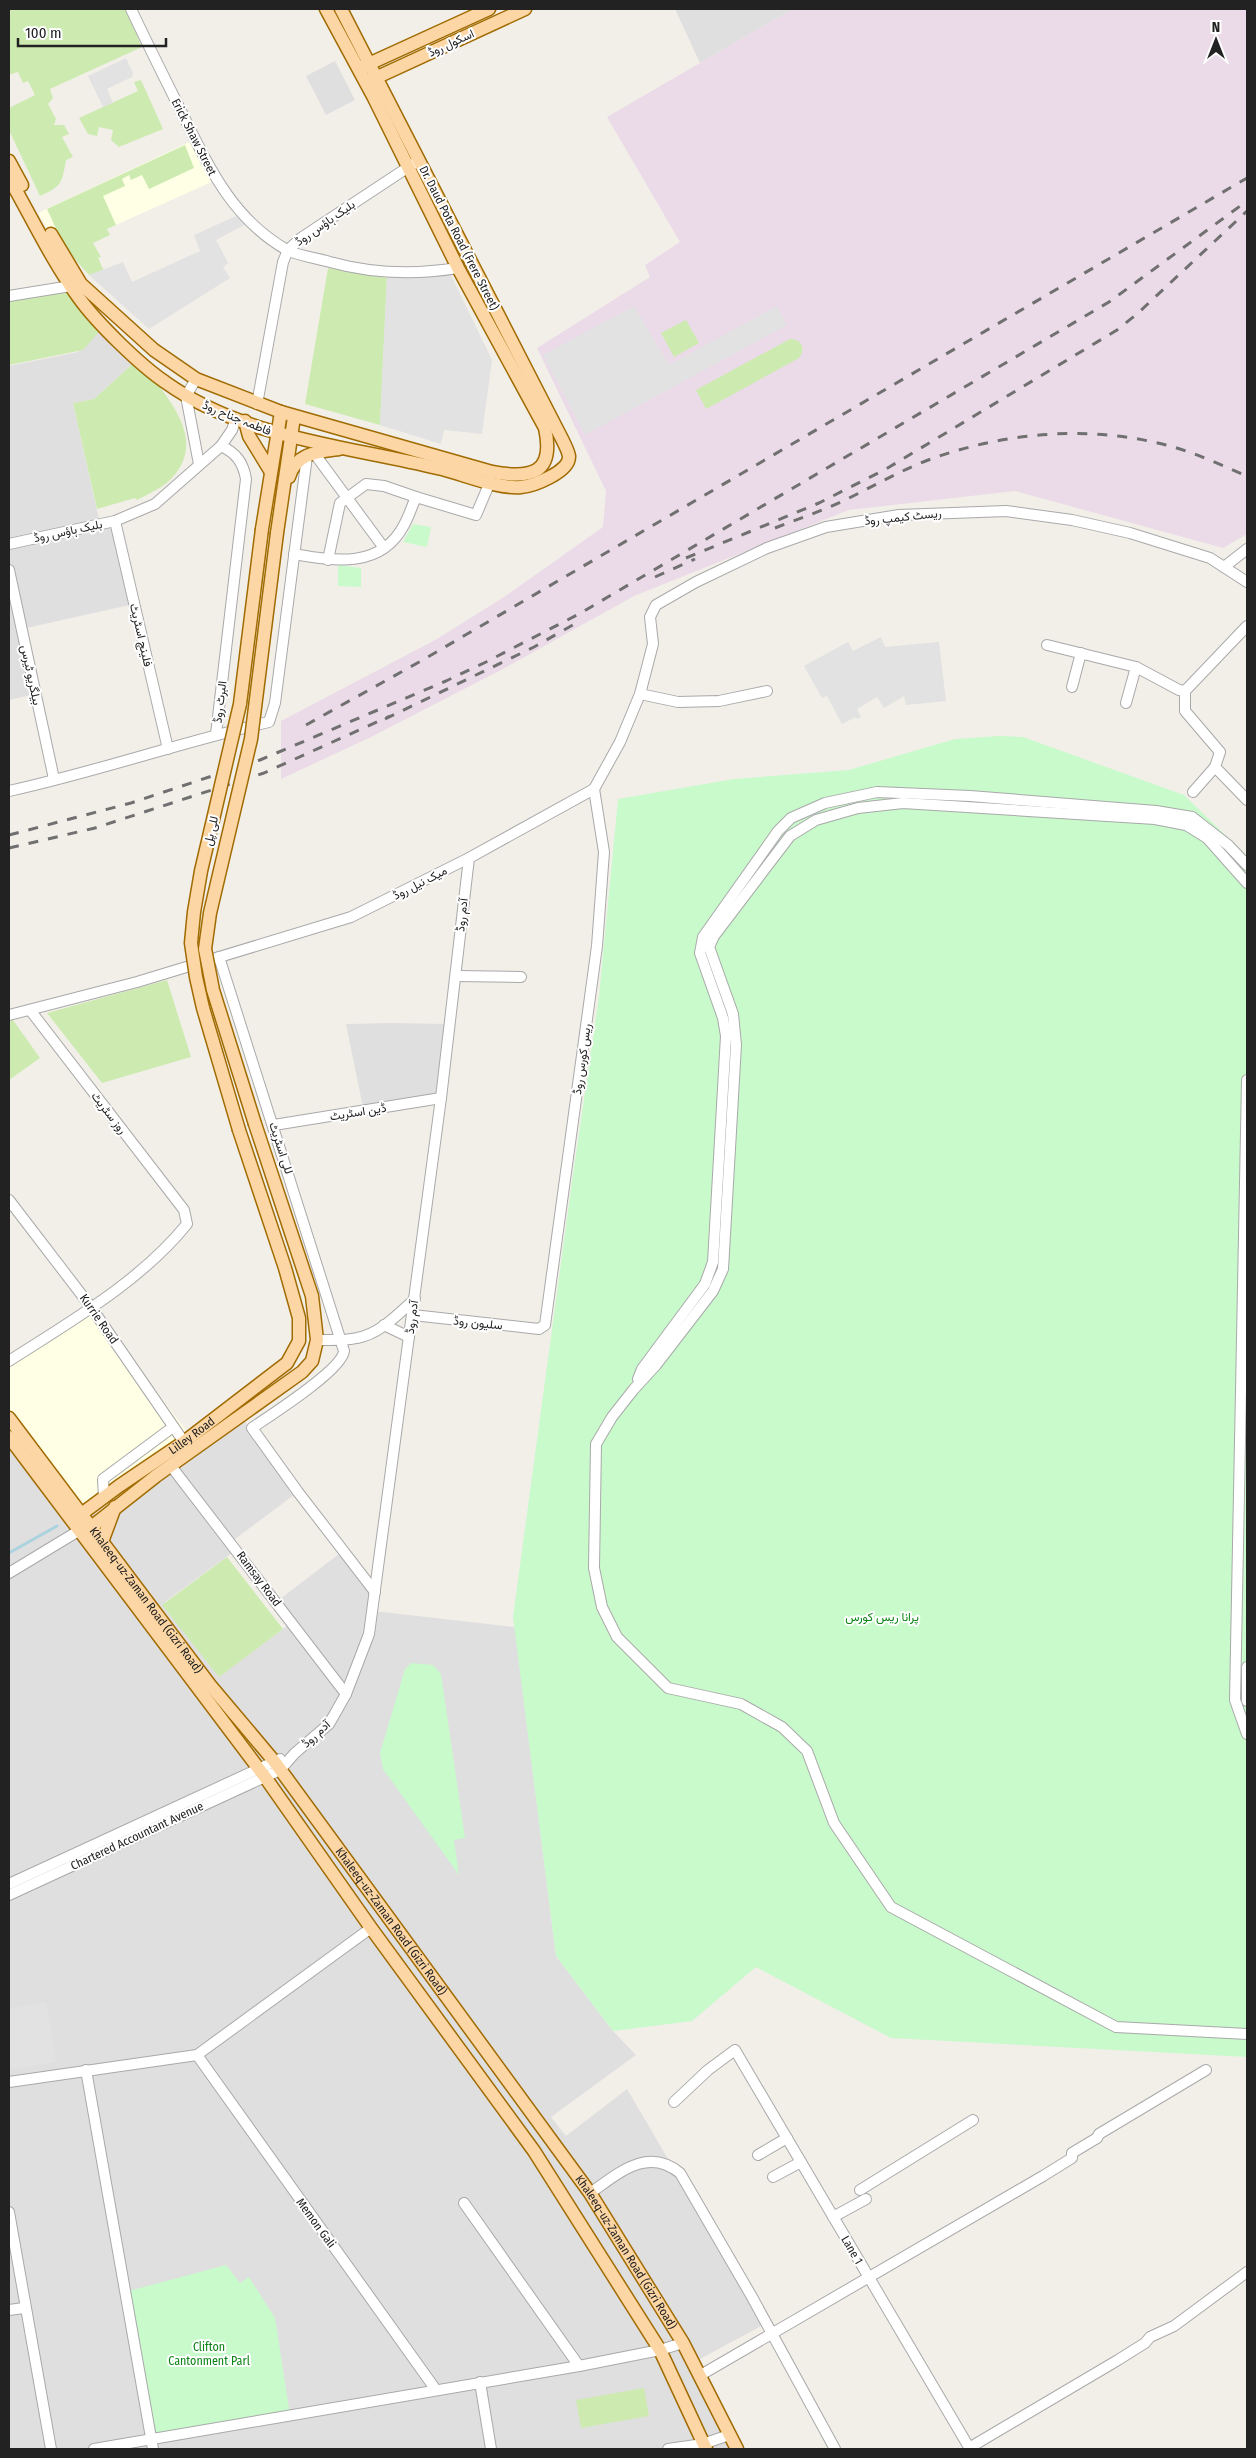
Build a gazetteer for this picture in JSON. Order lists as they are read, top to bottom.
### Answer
{
  "streets": {
    "main road": [
      "اسکول روڈ",
      "Dr. Daud Pota Road (Frere Street)",
      "فاطمہ جناح روڈ",
      "للی پل",
      "Lilley Road",
      "Khaleeq-uz-Zaman Road (Gizri Road)"
    ],
    "street": [
      "Erick Shaw Street",
      "بلیک ہاؤس روڈ",
      "ریسٹ کیمپ روڈ",
      "فلینچ اسٹریٹ",
      "بیلگریو ٹیرس",
      "البرٹ روڈ",
      "میک نیل روڈ",
      "آدم روڈ",
      "ریس کورس روڈ",
      "ڈین اسٹریٹ",
      "روز سٹریٹ",
      "للی اسٹریٹ",
      "Kurrie Road",
      "سلیون روڈ",
      "Ramsay Road",
      "Chartered Accountant Avenue",
      "Memon Gali",
      "Lane 1"
    ]
  },
  "crossings": [
    ["اسکول روڈ", "Dr. Daud Pota Road (Frere Street)"],
    ["Erick Shaw Street", "بلیک ہاؤس روڈ"],
    ["Erick Shaw Street", "Dr. Daud Pota Road (Frere Street)"],
    ["بلیک ہاؤس روڈ", "Dr. Daud Pota Road (Frere Street)"],
    ["بلیک ہاؤس روڈ", "فاطمہ جناح روڈ"],
    ["بلیک ہاؤس روڈ", "فلینچ اسٹریٹ"],
    ["بلیک ہاؤس روڈ", "البرٹ روڈ"],
    ["Dr. Daud Pota Road (Frere Street)", "فاطمہ جناح روڈ"],
    ["فاطمہ جناح روڈ", "للی پل"],
    ["فلینچ اسٹریٹ", "البرٹ روڈ"],
    ["بیلگریو ٹیرس", "البرٹ روڈ"],
    ["للی پل", "Lilley Road"],
    ["میک نیل روڈ", "آدم روڈ"],
    ["میک نیل روڈ", "ریس کورس روڈ"],
    ["میک نیل روڈ", "روز سٹریٹ"],
    ["میک نیل روڈ", "للی اسٹریٹ"],
    ["آدم روڈ", "ڈین اسٹریٹ"],
    ["آدم روڈ", "سلیون روڈ"],
    ["آدم روڈ", "Ramsay Road"],
    ["آدم روڈ", "Khaleeq-uz-Zaman Road (Gizri Road)"],
    ["آدم روڈ", "Chartered Accountant Avenue"],
    ["ریس کورس روڈ", "سلیون روڈ"],
    ["ڈین اسٹریٹ", "للی اسٹریٹ"],
    ["روز سٹریٹ", "Kurrie Road"],
    ["Kurrie Road", "Lilley Road"],
    ["Lilley Road", "Ramsay Road"],
    ["Lilley Road", "Khaleeq-uz-Zaman Road (Gizri Road)"],
    ["Khaleeq-uz-Zaman Road (Gizri Road)", "Chartered Accountant Avenue"]
  ],
  "parks": ["پرانا ریس کورس", "Clifton Cantonment Parl"],
  "scale_bar": "100 m",
  "north": "top"
}
